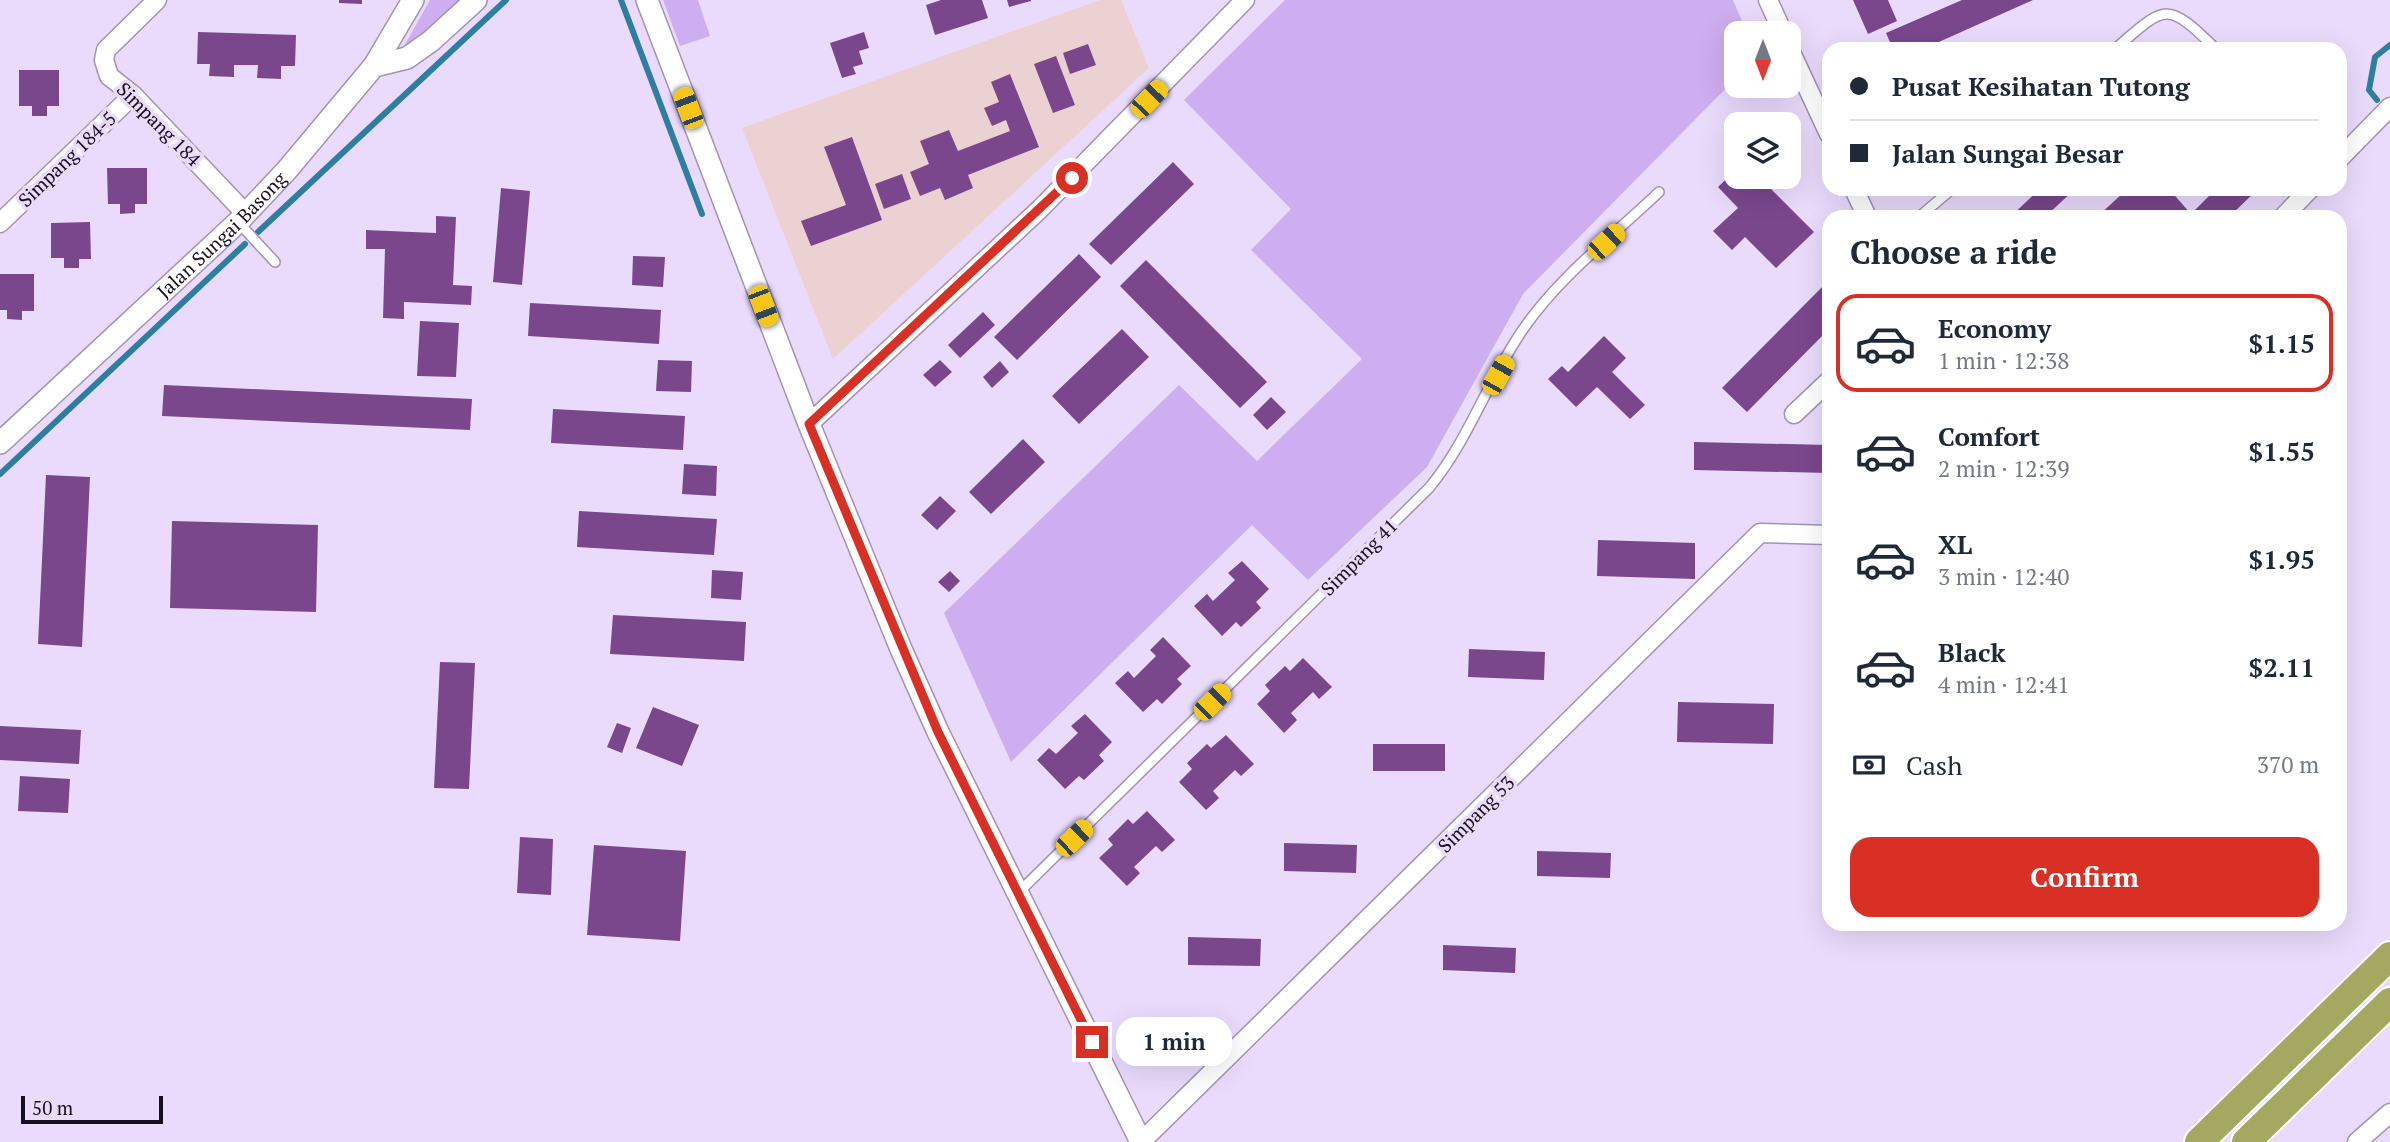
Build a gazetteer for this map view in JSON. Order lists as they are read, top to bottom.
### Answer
{
  "streets": {
    "street": [
      "Simpang 184",
      "Simpang 184-5",
      "Jalan Sungai Basong",
      "Simpang 53"
    ],
    "lane": ["Simpang 41"]
  },
  "crossings": [
    ["Simpang 184", "Simpang 184-5"],
    ["Simpang 184", "Jalan Sungai Basong"]
  ],
  "scale_bar": "50 m",
  "north": "bottom",
  "page": {
    "banner": ["Pusat Kesihatan Tutong", "Jalan Sungai Besar"],
    "heading": "Choose a ride",
    "list": [
      {
        "name": "Economy",
        "note": "1 min · 12:38",
        "value": "$1.15"
      },
      {
        "name": "Comfort",
        "note": "2 min · 12:39",
        "value": "$1.55"
      },
      {
        "name": "XL",
        "note": "3 min · 12:40",
        "value": "$1.95"
      },
      {
        "name": "Black",
        "note": "4 min · 12:41",
        "value": "$2.11"
      }
    ],
    "pay": ["Cash", "370 m"],
    "buttons": "Confirm",
    "bubble": "1 min",
    "scale": "50 m"
  }
}
